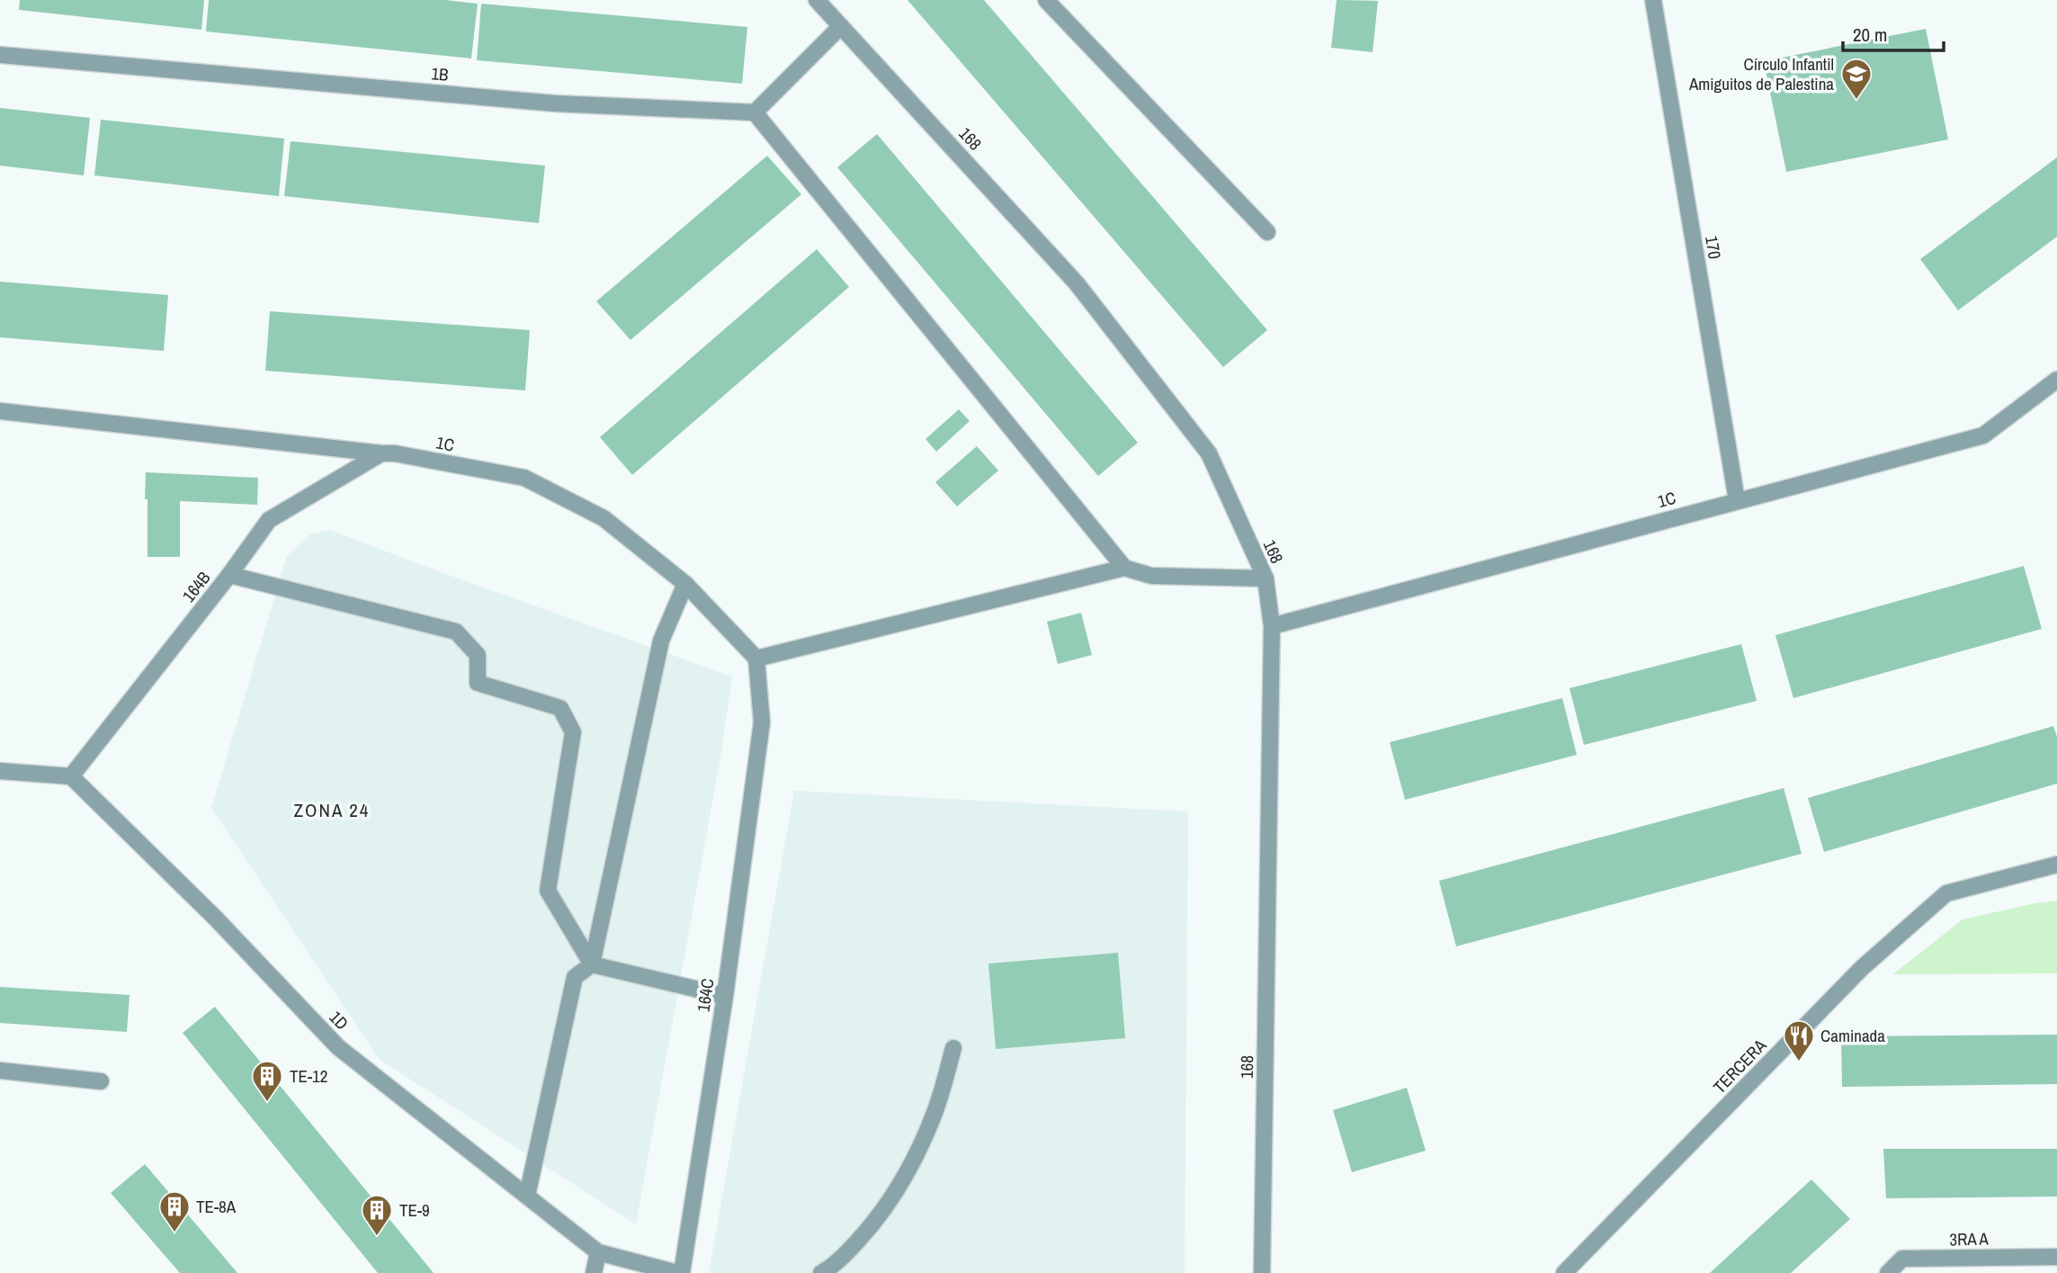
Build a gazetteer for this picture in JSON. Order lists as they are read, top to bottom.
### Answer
{
  "streets": {
    "street": [
      "1B",
      "168",
      "170",
      "1C",
      "164B",
      "164C",
      "1D",
      "TERCERA",
      "3RA A"
    ]
  },
  "crossings": [
    ["168", "1C"],
    ["170", "1C"],
    ["1C", "164B"],
    ["1C", "164C"],
    ["164B", "1D"],
    ["164C", "1D"]
  ],
  "districts": ["ZONA 24"],
  "places": {
    "school or university": ["Círculo Infantil Amiguitos de Palestina"],
    "restaurant": ["Caminada"],
    "building": ["TE-12", "TE-8A", "TE-9"]
  },
  "scale_bar": "20 m"
}
